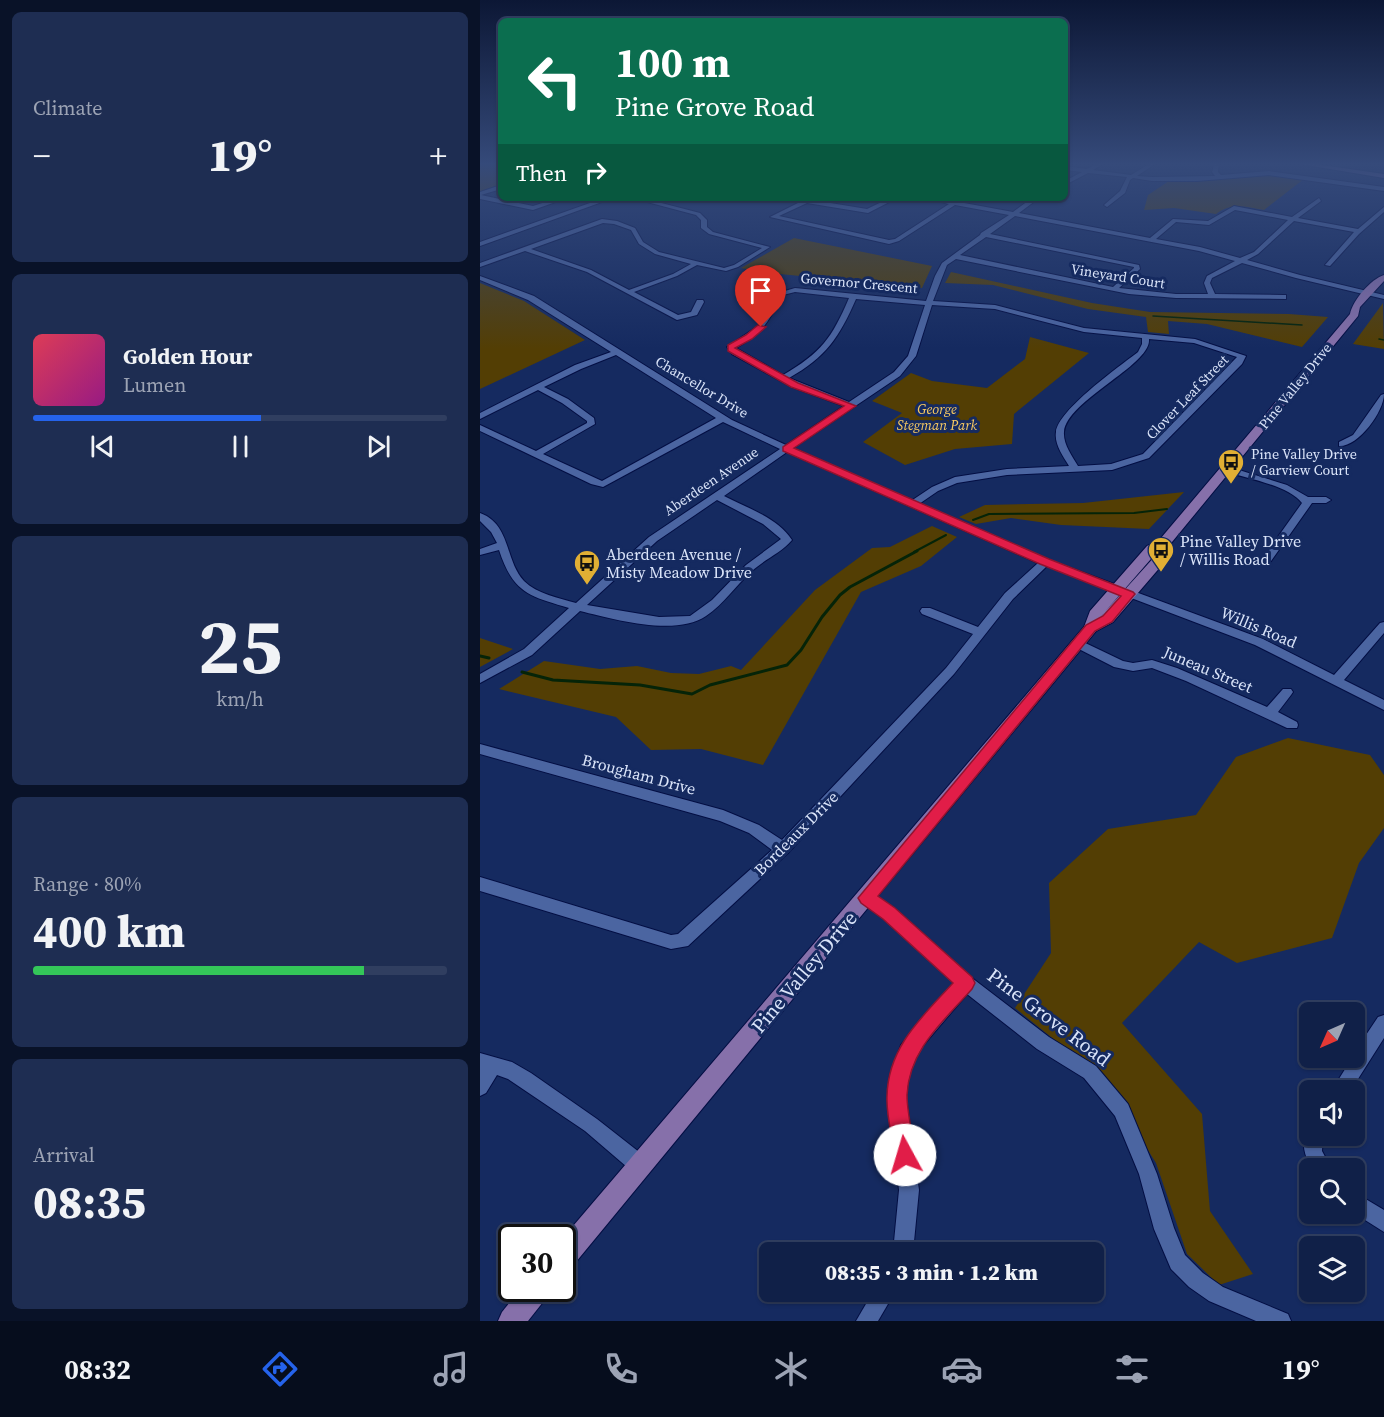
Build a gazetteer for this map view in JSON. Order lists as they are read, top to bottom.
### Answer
{
  "streets": {
    "main road": ["Pine Valley Drive"],
    "street": [
      "Vineyard Court",
      "Governor Crescent",
      "Chancellor Drive",
      "Clover Leaf Street",
      "Aberdeen Avenue",
      "Willis Road",
      "Juneau Street",
      "Brougham Drive",
      "Bordeaux Drive",
      "Pine Grove Road"
    ]
  },
  "crossings": [
    ["Vineyard Court", "Aberdeen Avenue"],
    ["Governor Crescent", "Clover Leaf Street"],
    ["Governor Crescent", "Aberdeen Avenue"],
    ["Pine Valley Drive", "Chancellor Drive"],
    ["Pine Valley Drive", "Willis Road"],
    ["Pine Valley Drive", "Juneau Street"],
    ["Pine Valley Drive", "Pine Grove Road"],
    ["Chancellor Drive", "Clover Leaf Street"],
    ["Chancellor Drive", "Aberdeen Avenue"],
    ["Chancellor Drive", "Willis Road"],
    ["Chancellor Drive", "Bordeaux Drive"],
    ["Clover Leaf Street", "Aberdeen Avenue"],
    ["Brougham Drive", "Bordeaux Drive"]
  ],
  "parks": ["George Stegman Park"],
  "places": {
    "bus stop": ["Pine Valley Drive / Garview Court", "Pine Valley Drive / Willis Road", "Aberdeen Avenue / Misty Meadow Drive"]
  },
  "north": "bottom left",
  "page": {
    "tile": [
      "Climate",
      ["25", "km/h"],
      ["Range · 80%", "400 km"],
      ["Arrival", "08:35"]
    ],
    "turn": ["100 m", "Pine Grove Road"],
    "heat": ["−", "19°", "+"],
    "then": "Then",
    "song": ["Golden Hour", "Lumen"],
    "limit": "30",
    "trip": "08:35 · 3 min · 1.2 km",
    "tabs": ["08:32", "19°"]
  }
}
